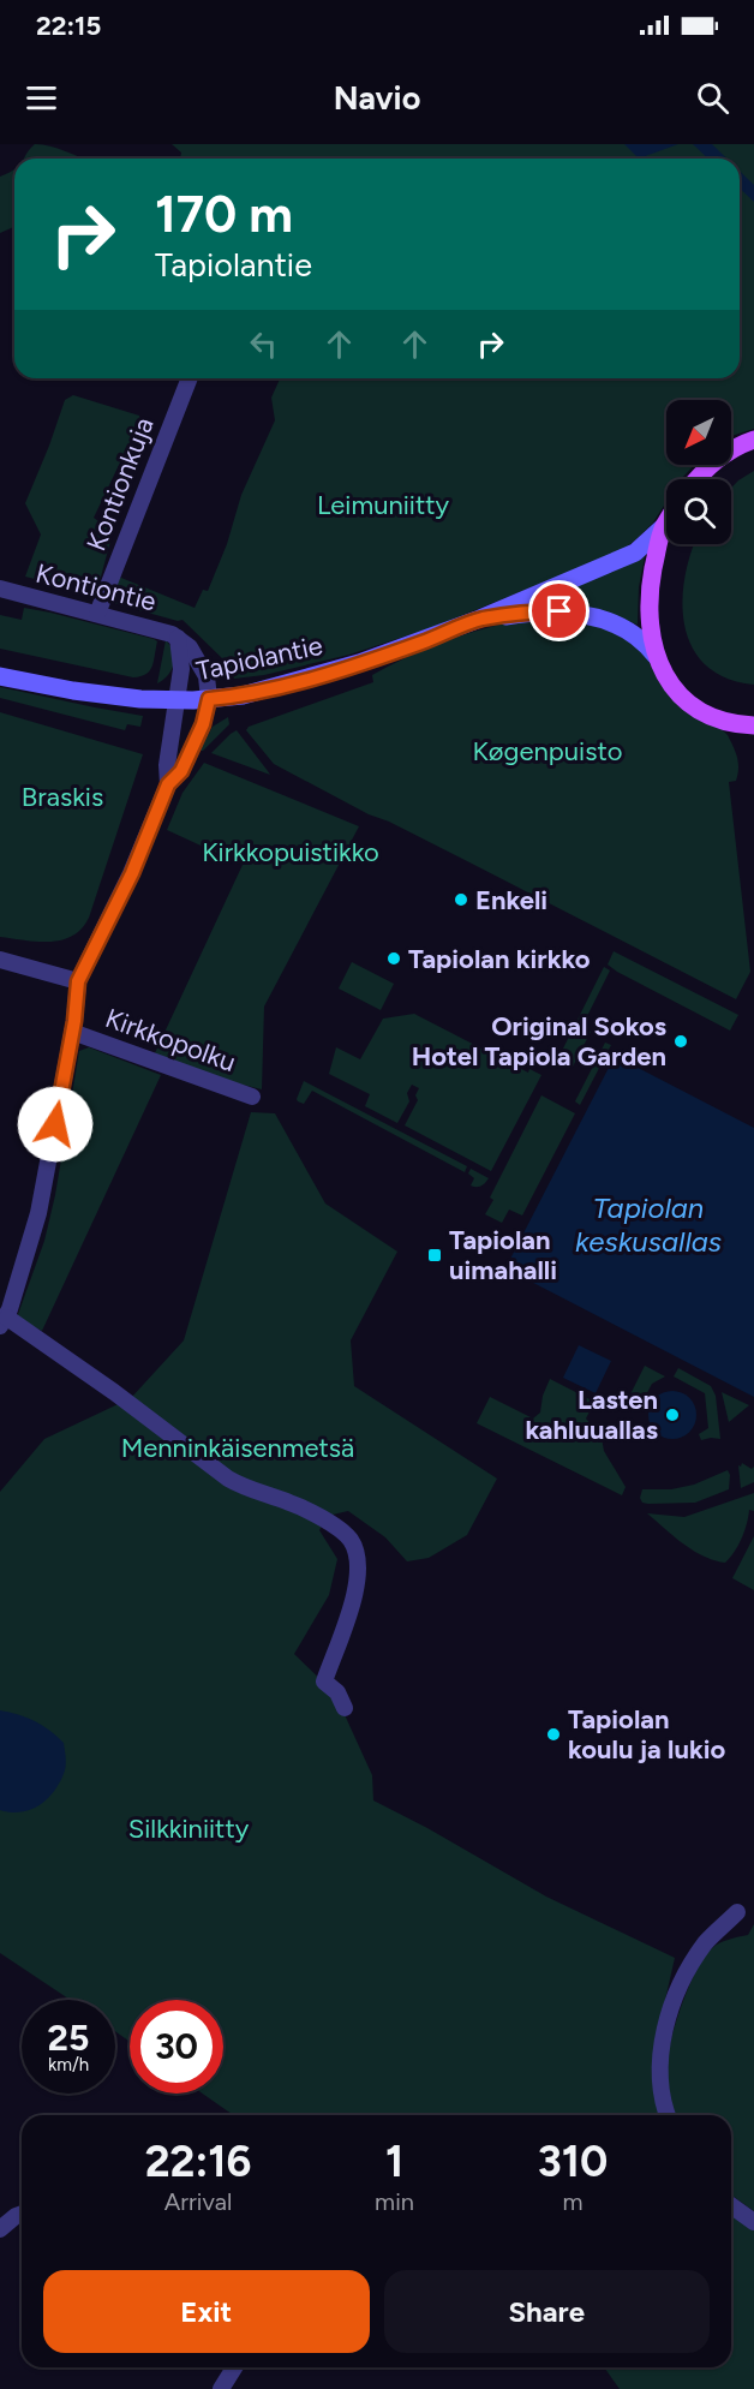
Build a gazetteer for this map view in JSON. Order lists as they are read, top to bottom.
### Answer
{
  "streets": {
    "main road": ["Tapiolantie"],
    "street": ["Kontionkuja", "Kontiontie", "Kirkkopolku"]
  },
  "crossings": [
    ["Kontionkuja", "Kontiontie"],
    ["Kontiontie", "Tapiolantie"]
  ],
  "water": ["Tapiolan keskusallas"],
  "parks": [
    "Leimuniitty",
    "Køgenpuisto",
    "Braskis",
    "Kirkkopuistikko",
    "Menninkäisenmetsä",
    "Silkkiniitty"
  ],
  "places": {
    "other": [
      "Enkeli",
      "Tapiolan kirkko",
      "Original Sokos Hotel Tapiola Garden",
      "Lasten kahluuallas",
      "Tapiolan koulu ja lukio"
    ],
    "transit": ["Tapiolan uimahalli"]
  },
  "north": "bottom left",
  "page": {
    "status": "22:15",
    "header": "Navio",
    "turn": ["170 m", "Tapiolantie"],
    "speed": "25 km/h",
    "limit": "30",
    "eta": [
      "22:16",
      "Arrival",
      "1",
      "min",
      "310",
      "m"
    ],
    "buttons": ["Exit", "Share"]
  }
}
